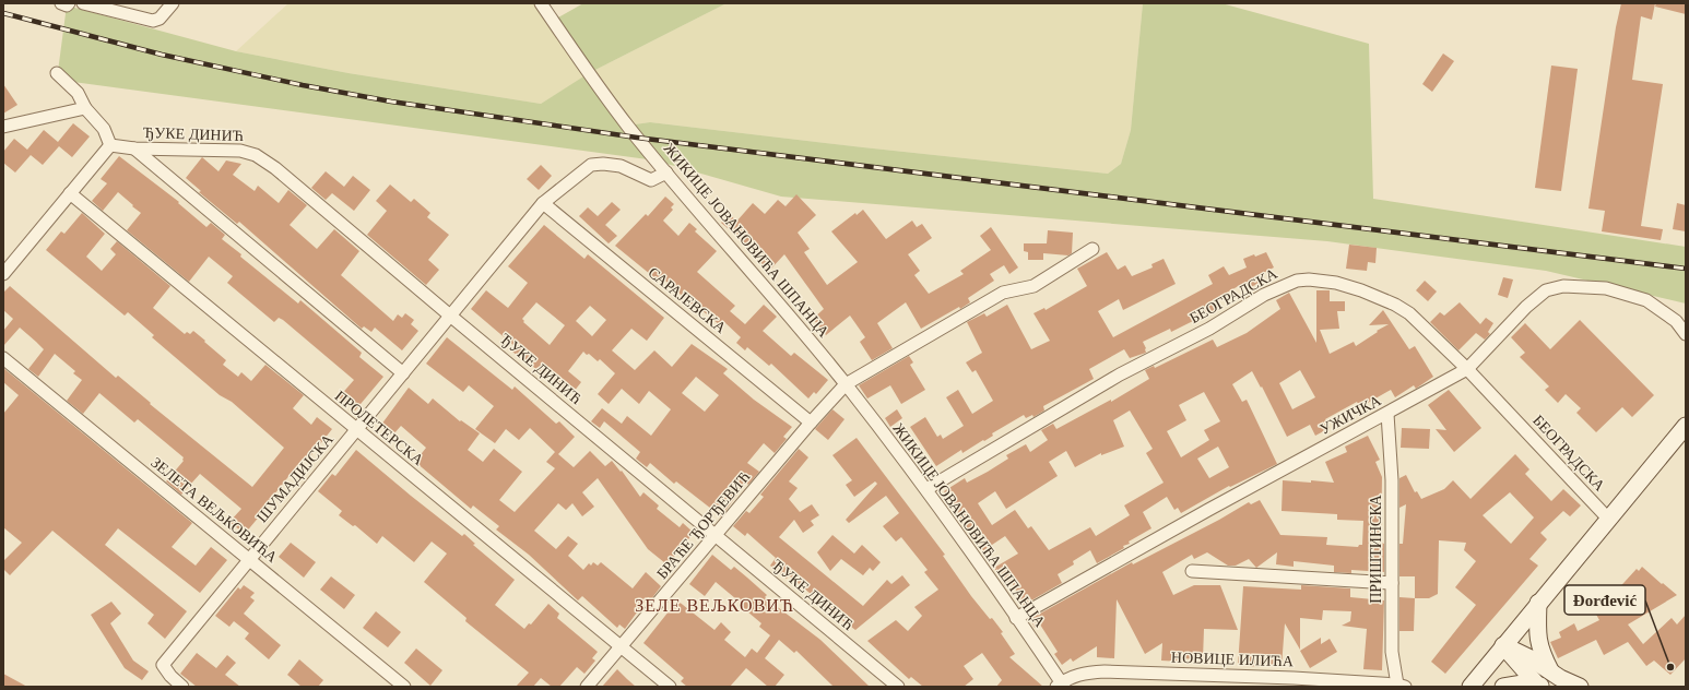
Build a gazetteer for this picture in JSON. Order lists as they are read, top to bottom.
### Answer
{
  "streets": {
    "street": [
      "ЂУКЕ ДИНИЋ",
      "ЖИКИЦЕ ЈОВАНОВИЋА ШПАНЦА",
      "БЕОГРАДСКА",
      "САРАЈЕВСКА",
      "УЖИЧКА",
      "ПРОЛЕТЕРСКА",
      "ШУМАДИЈСКА",
      "ЗЕЛЕТА ВЕЉКОВИЋА",
      "БРАЋЕ ЂОРЂЕВИЋ",
      "ПРИШТИНСКА",
      "НОВИЦЕ ИЛИЋА"
    ]
  },
  "crossings": [
    ["ЂУКЕ ДИНИЋ", "ШУМАДИЈСКА"],
    ["ЂУКЕ ДИНИЋ", "БРАЋЕ ЂОРЂЕВИЋ"],
    ["ЖИКИЦЕ ЈОВАНОВИЋА ШПАНЦА", "БЕОГРАДСКА"],
    ["ЖИКИЦЕ ЈОВАНОВИЋА ШПАНЦА", "УЖИЧКА"],
    ["ЖИКИЦЕ ЈОВАНОВИЋА ШПАНЦА", "ШУМАДИЈСКА"],
    ["ЖИКИЦЕ ЈОВАНОВИЋА ШПАНЦА", "БРАЋЕ ЂОРЂЕВИЋ"],
    ["ЖИКИЦЕ ЈОВАНОВИЋА ШПАНЦА", "НОВИЦЕ ИЛИЋА"],
    ["БЕОГРАДСКА", "УЖИЧКА"],
    ["САРАЈЕВСКА", "ШУМАДИЈСКА"],
    ["САРАЈЕВСКА", "БРАЋЕ ЂОРЂЕВИЋ"],
    ["УЖИЧКА", "ПРИШТИНСКА"],
    ["ПРОЛЕТЕРСКА", "ШУМАДИЈСКА"],
    ["ПРОЛЕТЕРСКА", "БРАЋЕ ЂОРЂЕВИЋ"],
    ["ШУМАДИЈСКА", "ЗЕЛЕТА ВЕЉКОВИЋА"],
    ["ПРИШТИНСКА", "НОВИЦЕ ИЛИЋА"]
  ],
  "districts": ["ЗЕЛЕ ВЕЉКОВИЋ"],
  "places": ["Đorđević"]
}
